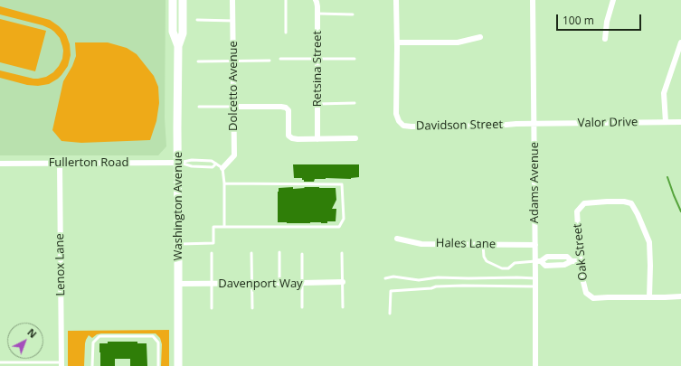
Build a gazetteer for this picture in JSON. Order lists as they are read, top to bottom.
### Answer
{
  "streets": {
    "main road": ["Washington Avenue"],
    "street": [
      "Retsina Street",
      "Dolcetto Avenue",
      "Valor Drive",
      "Davidson Street",
      "Fullerton Road",
      "Adams Avenue",
      "Hales Lane",
      "Oak Street",
      "Lenox Lane",
      "Davenport Way"
    ]
  },
  "crossings": [
    ["Valor Drive", "Davidson Street"],
    ["Valor Drive", "Adams Avenue"],
    ["Davidson Street", "Adams Avenue"],
    ["Fullerton Road", "Washington Avenue"],
    ["Fullerton Road", "Lenox Lane"],
    ["Adams Avenue", "Hales Lane"],
    ["Washington Avenue", "Davenport Way"]
  ],
  "scale_bar": "100 m",
  "north": "top right"
}
